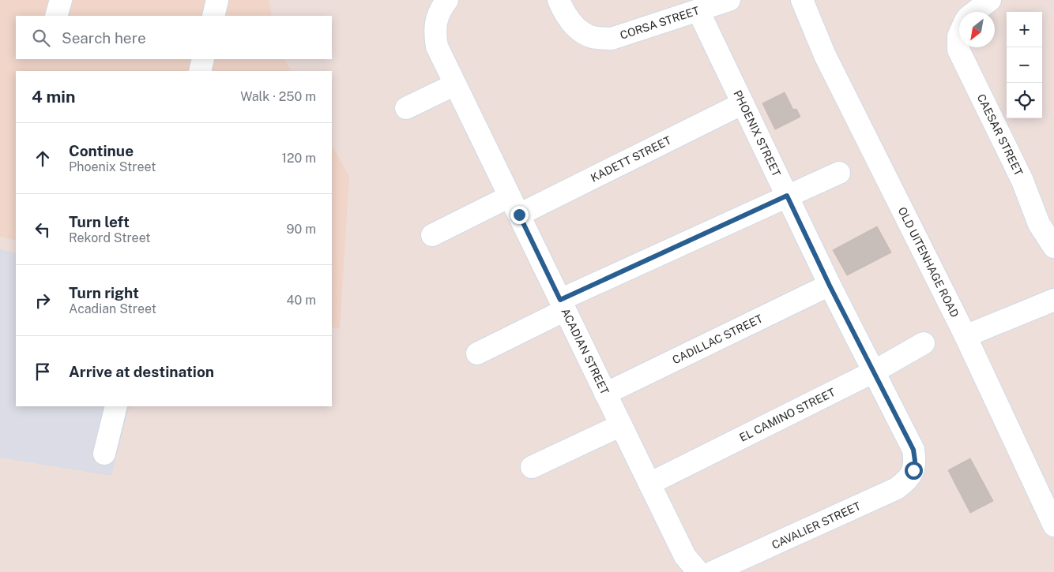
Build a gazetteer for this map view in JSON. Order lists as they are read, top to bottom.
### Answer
{
  "streets": {
    "street": [
      "CORSA STREET",
      "PHOENIX STREET",
      "CAESAR STREET",
      "KADETT STREET",
      "OLD UITENHAGE ROAD",
      "CADILLAC STREET",
      "ACADIAN STREET",
      "EL CAMINO STREET",
      "CAVALIER STREET"
    ]
  },
  "crossings": [
    ["CORSA STREET", "PHOENIX STREET"],
    ["PHOENIX STREET", "KADETT STREET"],
    ["PHOENIX STREET", "CADILLAC STREET"],
    ["PHOENIX STREET", "EL CAMINO STREET"],
    ["PHOENIX STREET", "CAVALIER STREET"],
    ["KADETT STREET", "ACADIAN STREET"],
    ["CADILLAC STREET", "ACADIAN STREET"],
    ["ACADIAN STREET", "EL CAMINO STREET"]
  ],
  "north": "bottom left",
  "page": {
    "map_buttons": ["+", "−"],
    "search": "Search here",
    "heading": ["4 min", "Walk · 250 m"],
    "list": [
      ["Continue", "Phoenix Street", "120 m"],
      ["Turn left", "Rekord Street", "90 m"],
      ["Turn right", "Acadian Street", "40 m"],
      "Arrive at destination"
    ]
  }
}
